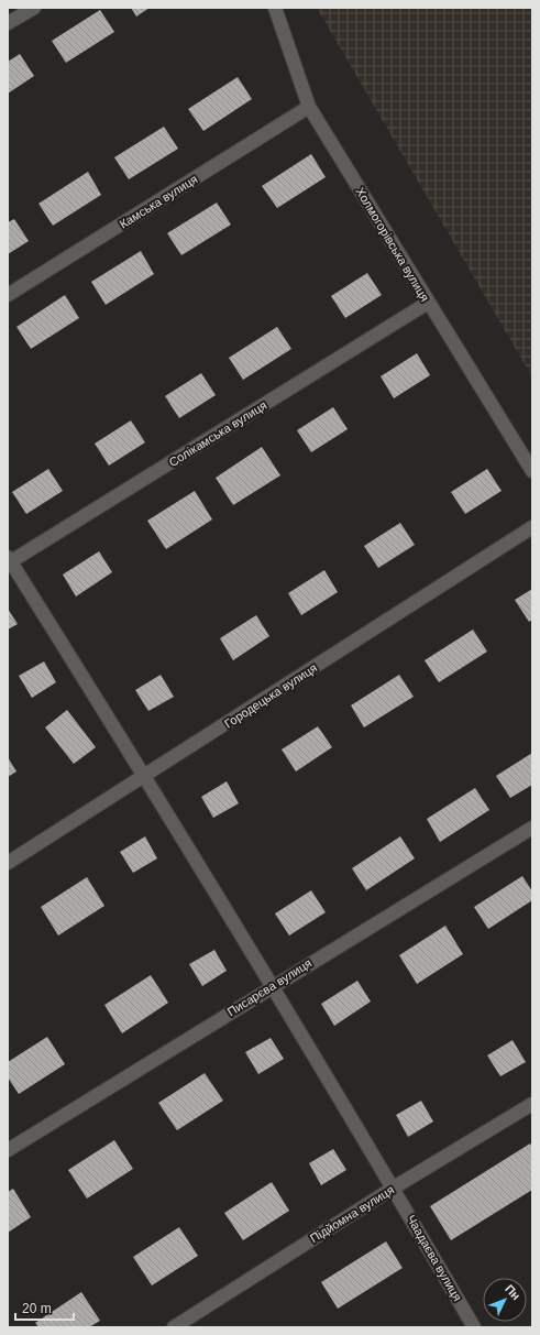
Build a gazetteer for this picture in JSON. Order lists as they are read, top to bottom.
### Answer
{
  "streets": {
    "street": [
      "Камська вулиця",
      "Холмогорівська вулиця",
      "Солікамська вулиця",
      "Городецька вулиця",
      "Писарєва вулиця",
      "Підйомна вулиця",
      "Чаадаєва вулиця"
    ]
  },
  "crossings": [
    ["Камська вулиця", "Холмогорівська вулиця"],
    ["Холмогорівська вулиця", "Солікамська вулиця"],
    ["Солікамська вулиця", "Чаадаєва вулиця"],
    ["Городецька вулиця", "Чаадаєва вулиця"],
    ["Писарєва вулиця", "Чаадаєва вулиця"],
    ["Підйомна вулиця", "Чаадаєва вулиця"]
  ],
  "scale_bar": "20 m",
  "north": "top right"
}
